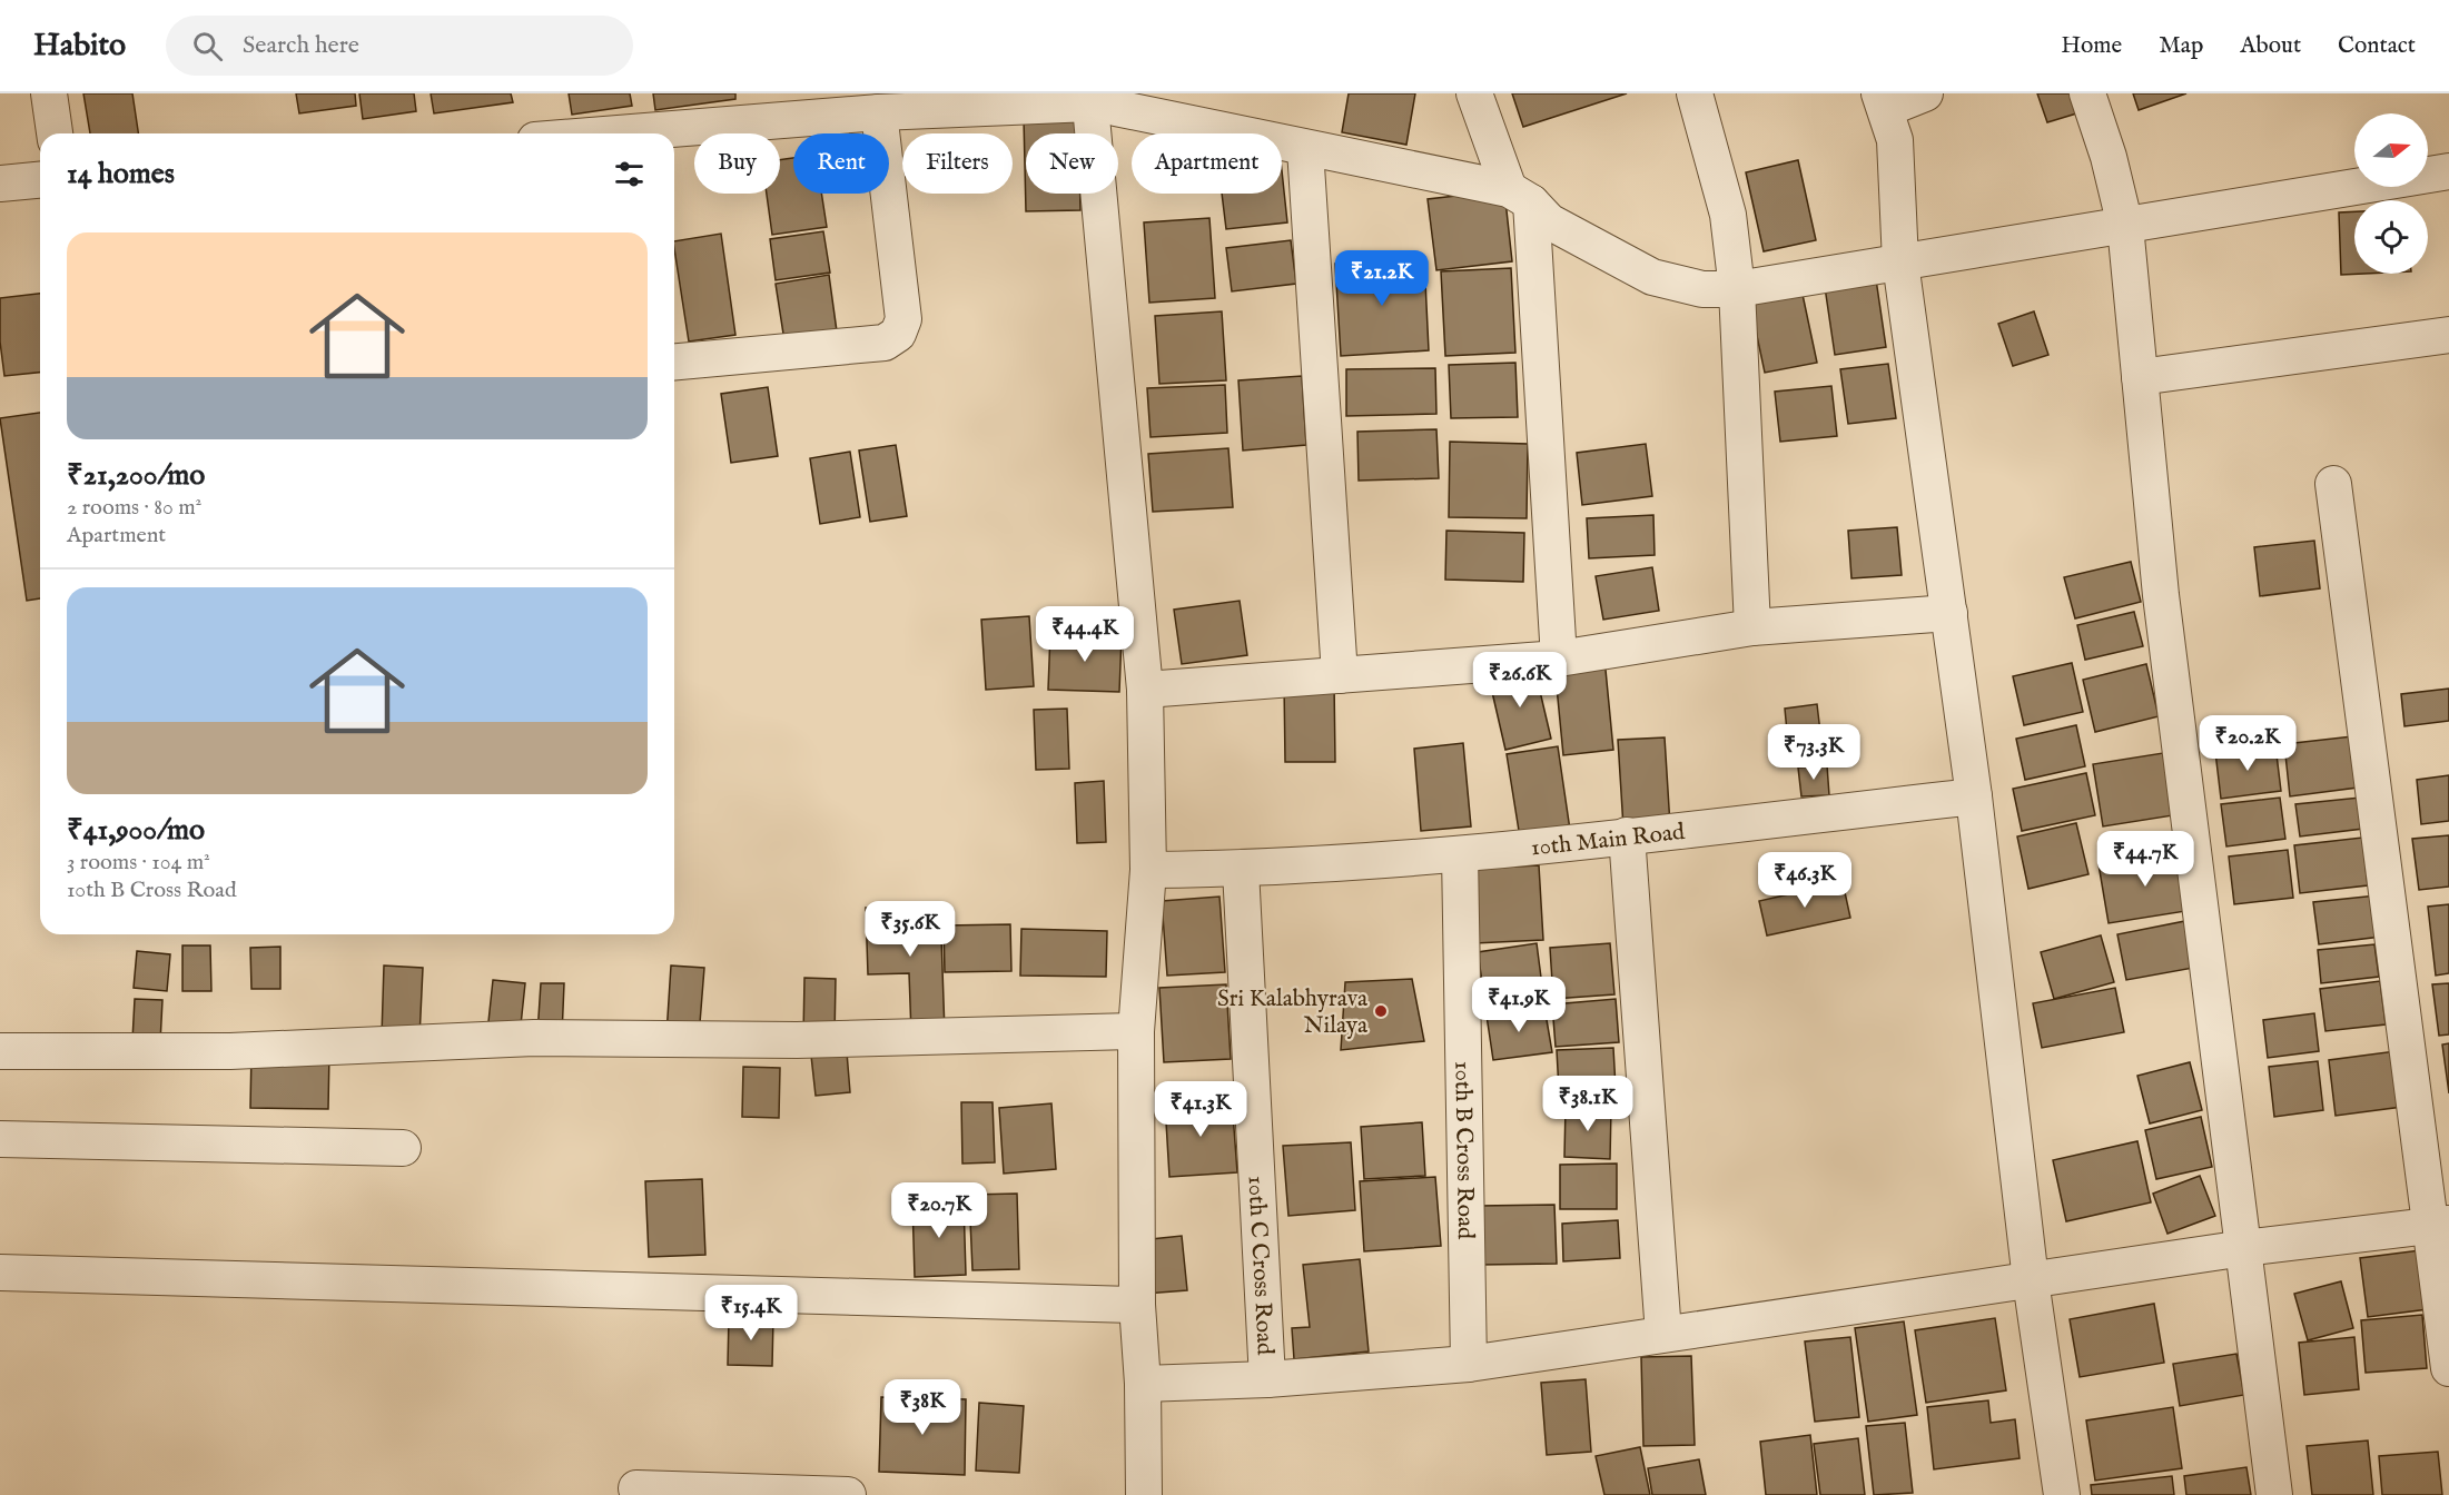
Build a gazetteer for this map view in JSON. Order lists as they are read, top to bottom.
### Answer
{
  "streets": {
    "street": ["10th Main Road", "10th B Cross Road", "10th C Cross Road"]
  },
  "crossings": [
    ["10th Main Road", "10th B Cross Road"],
    ["10th Main Road", "10th C Cross Road"]
  ],
  "places": ["Sri Kalabhyrava Nilaya"],
  "north": "right",
  "page": {
    "header": "Habito",
    "search": "Search here",
    "nav": [
      "Home",
      "Map",
      "About",
      "Contact"
    ],
    "chip": [
      "Buy",
      "Rent",
      "Filters",
      "New",
      "Apartment"
    ],
    "heading": "14 homes",
    "list": [
      {
        "name": "₹21,200/mo",
        "note": "2 rooms · 80 m² · Apartment"
      },
      {
        "name": "₹41,900/mo",
        "note": "3 rooms · 104 m² · 10th B Cross Road"
      }
    ],
    "price": [
      "₹21.2K",
      "₹44.4K",
      "₹26.6K",
      "₹20.2K",
      "₹73.3K",
      "₹44.7K",
      "₹46.3K",
      "₹35.6K",
      "₹41.9K",
      "₹38.1K",
      "₹41.3K",
      "₹20.7K",
      "₹15.4K",
      "₹38K"
    ]
  }
}
